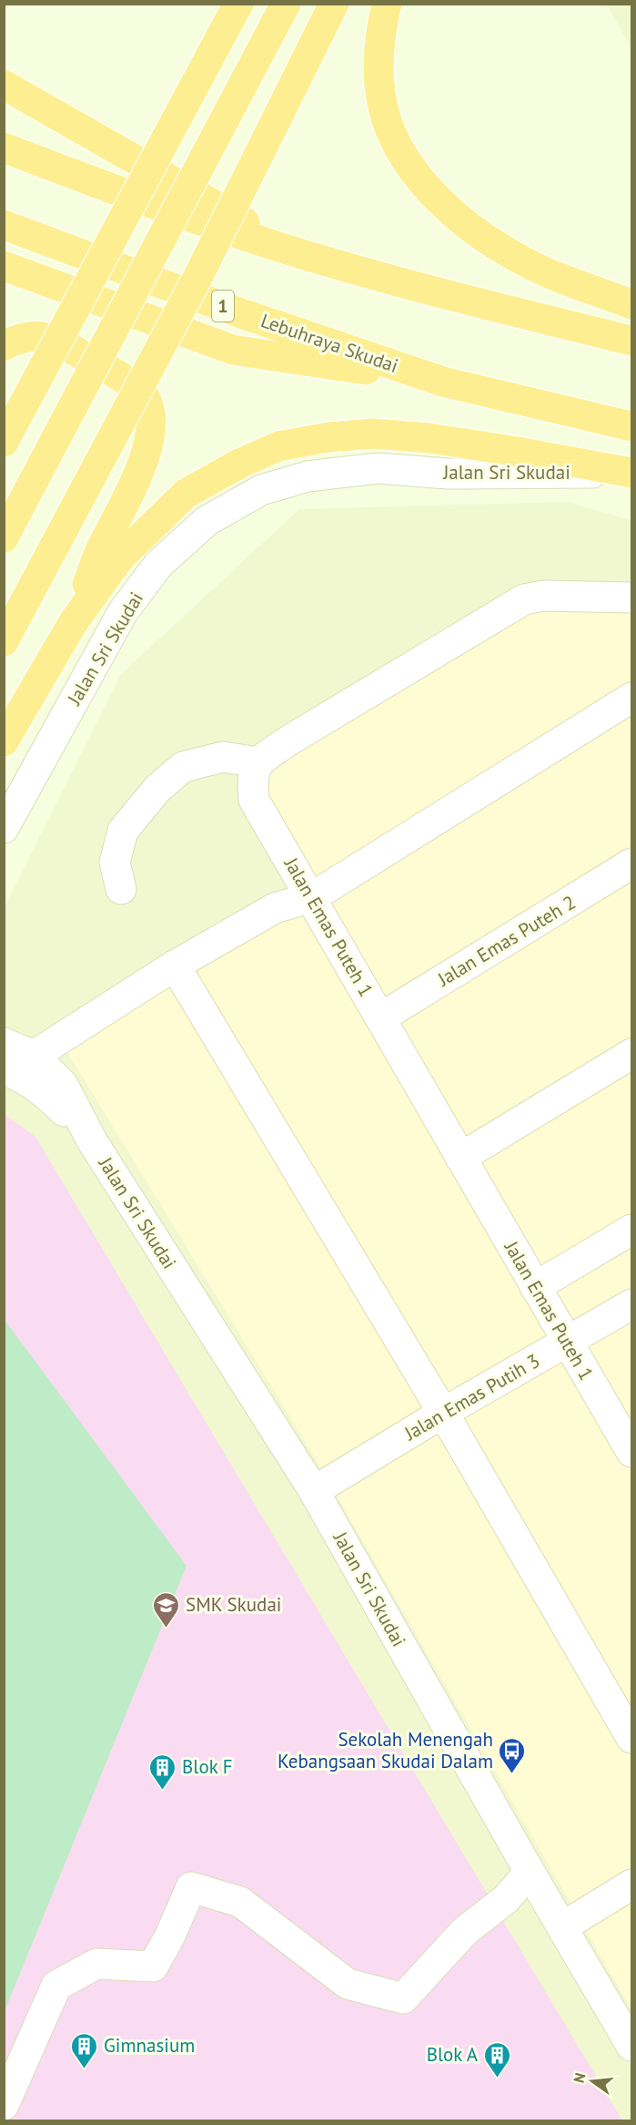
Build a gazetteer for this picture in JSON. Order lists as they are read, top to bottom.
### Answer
{
  "streets": {
    "highway": ["1", "Lebuhraya Skudai"],
    "street": [
      "Jalan Sri Skudai",
      "Jalan Emas Puteh 1",
      "Jalan Emas Puteh 2",
      "Jalan Emas Putih 3"
    ]
  },
  "crossings": [
    ["Jalan Sri Skudai", "Jalan Emas Putih 3"],
    ["Jalan Emas Puteh 1", "Jalan Emas Puteh 2"],
    ["Jalan Emas Puteh 1", "Jalan Emas Putih 3"]
  ],
  "places": {
    "school or university": ["SMK Skudai"],
    "bus stop": ["Sekolah Menengah Kebangsaan Skudai Dalam"],
    "building": ["Blok F", "Gimnasium", "Blok A"]
  },
  "north": "left"
}
